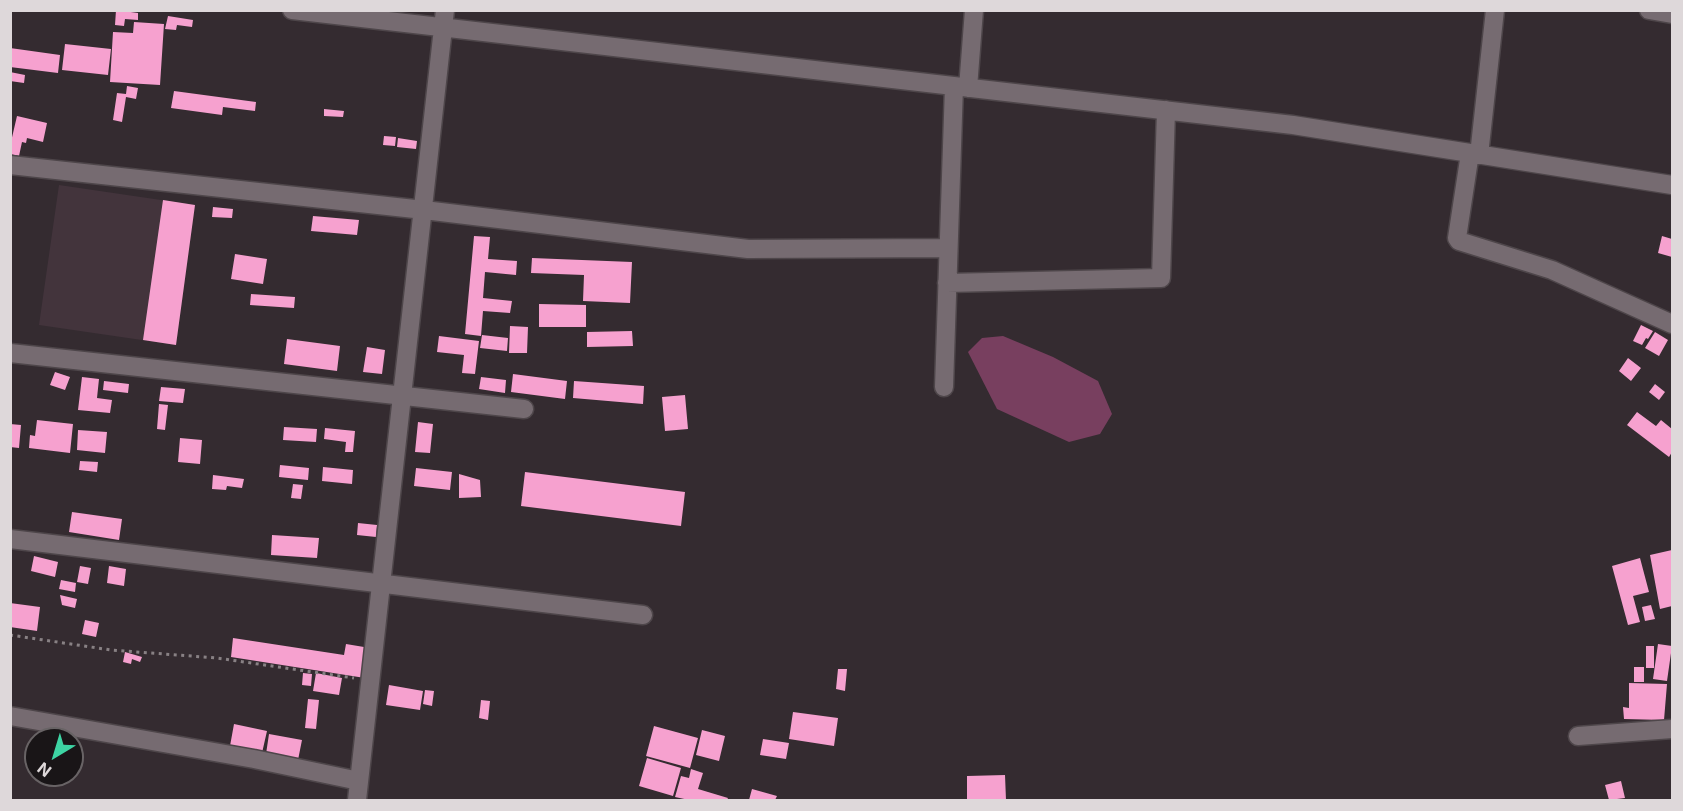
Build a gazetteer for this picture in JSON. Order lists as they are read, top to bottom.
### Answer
{
  "north": "bottom left"
}
